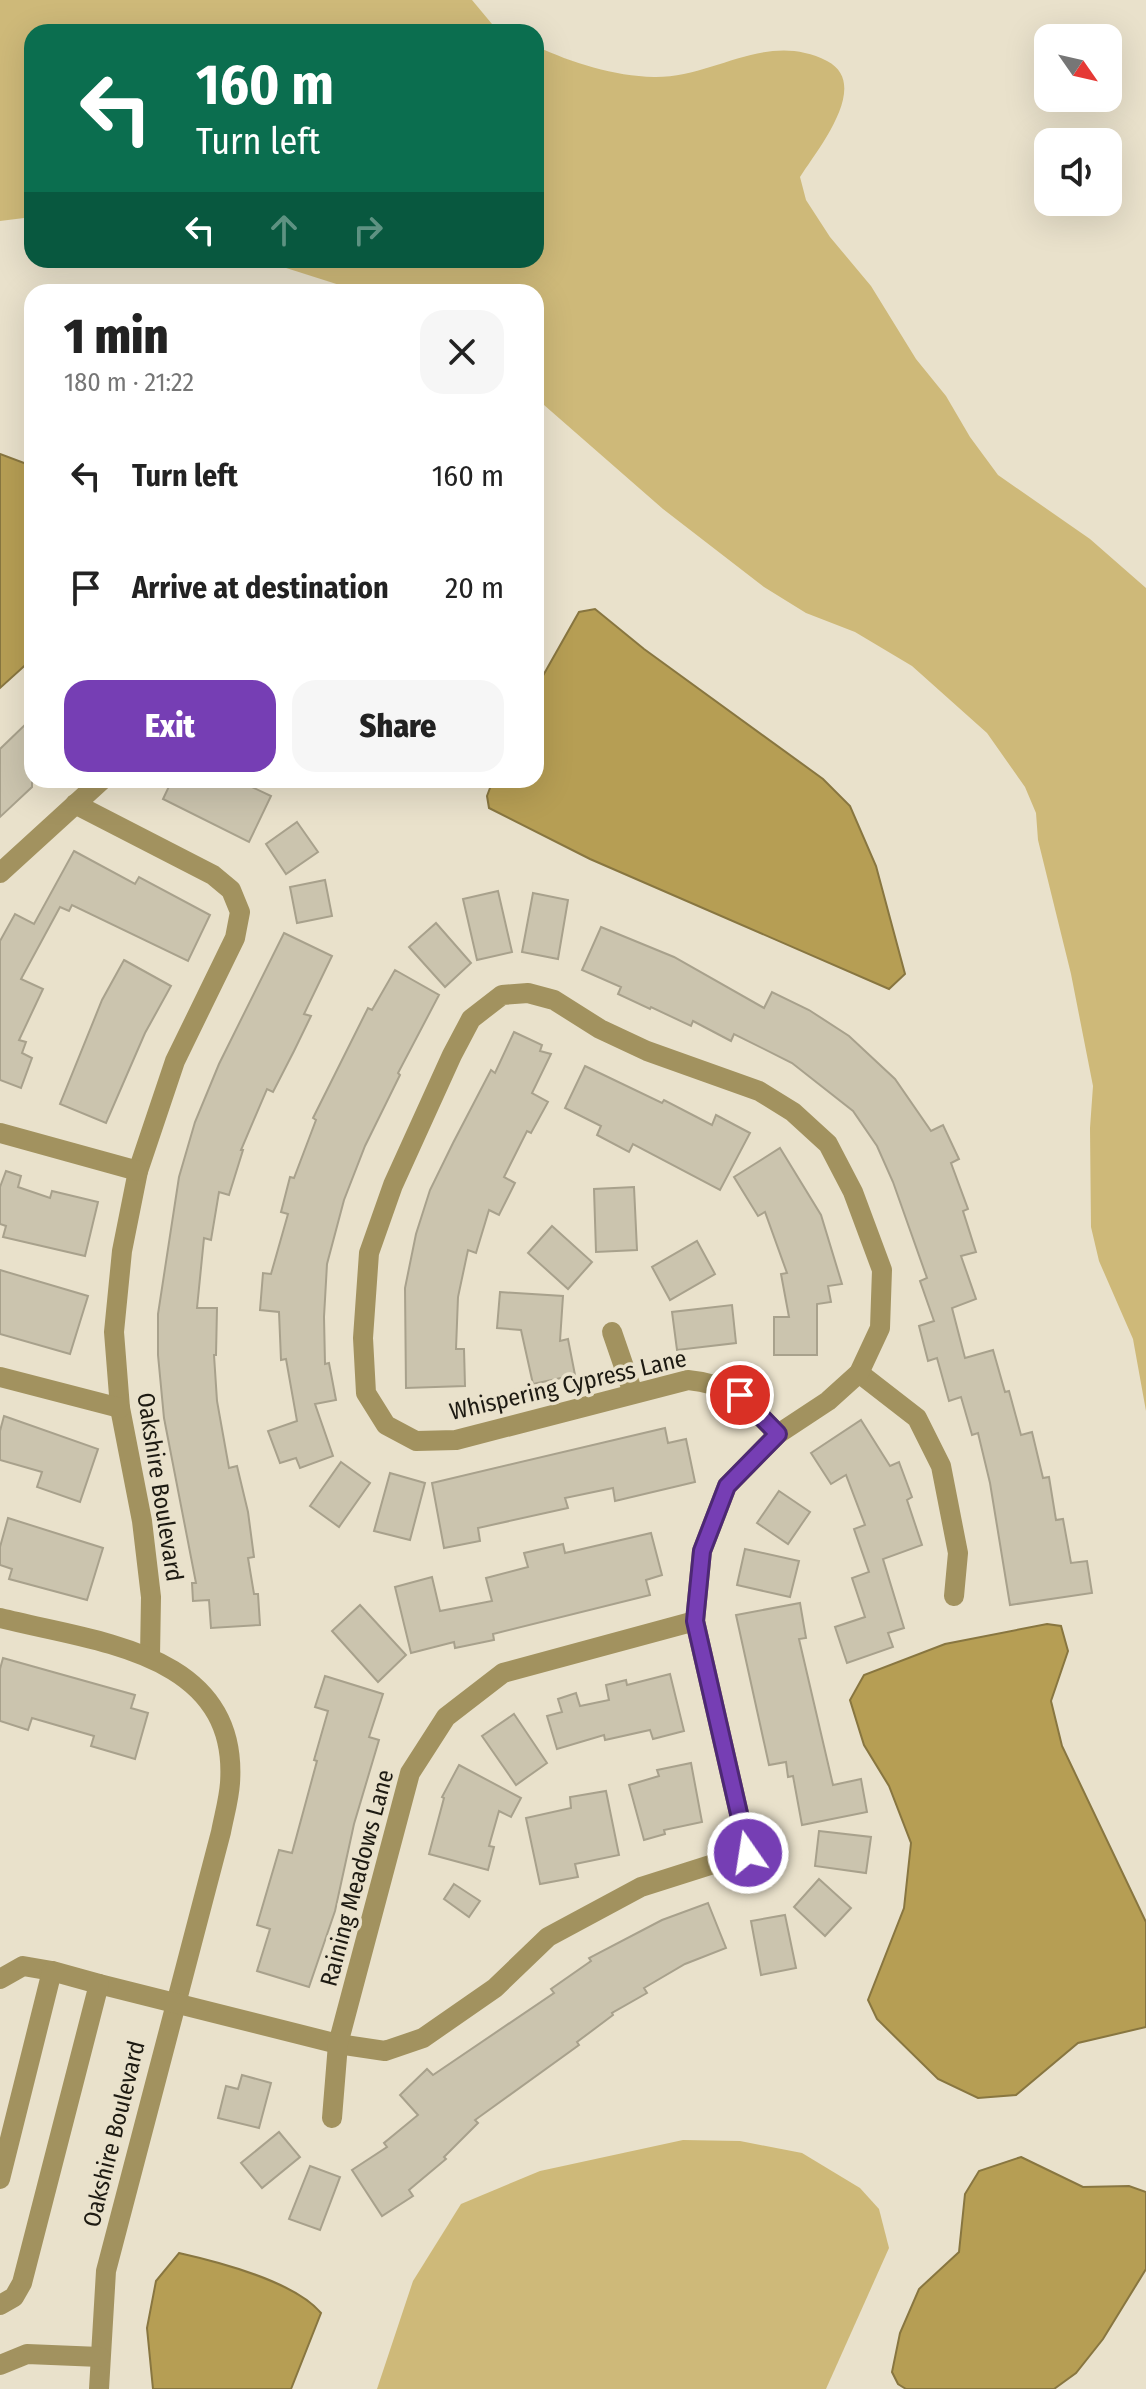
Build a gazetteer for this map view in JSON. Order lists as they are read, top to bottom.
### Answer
{
  "streets": {
    "street": ["Whispering Cypress Lane", "Oakshire Boulevard", "Raining Meadows Lane"]
  },
  "crossings": [
    ["Whispering Cypress Lane", "Oakshire Boulevard"],
    ["Whispering Cypress Lane", "Raining Meadows Lane"]
  ],
  "north": "bottom right",
  "page": {
    "turn": ["160 m", "Turn left"],
    "heading": ["1 min", "180 m · 21:22"],
    "list": [
      {
        "name": "Turn left",
        "value": "160 m"
      },
      {
        "name": "Arrive at destination",
        "value": "20 m"
      }
    ],
    "buttons": ["Exit", "Share"]
  }
}
